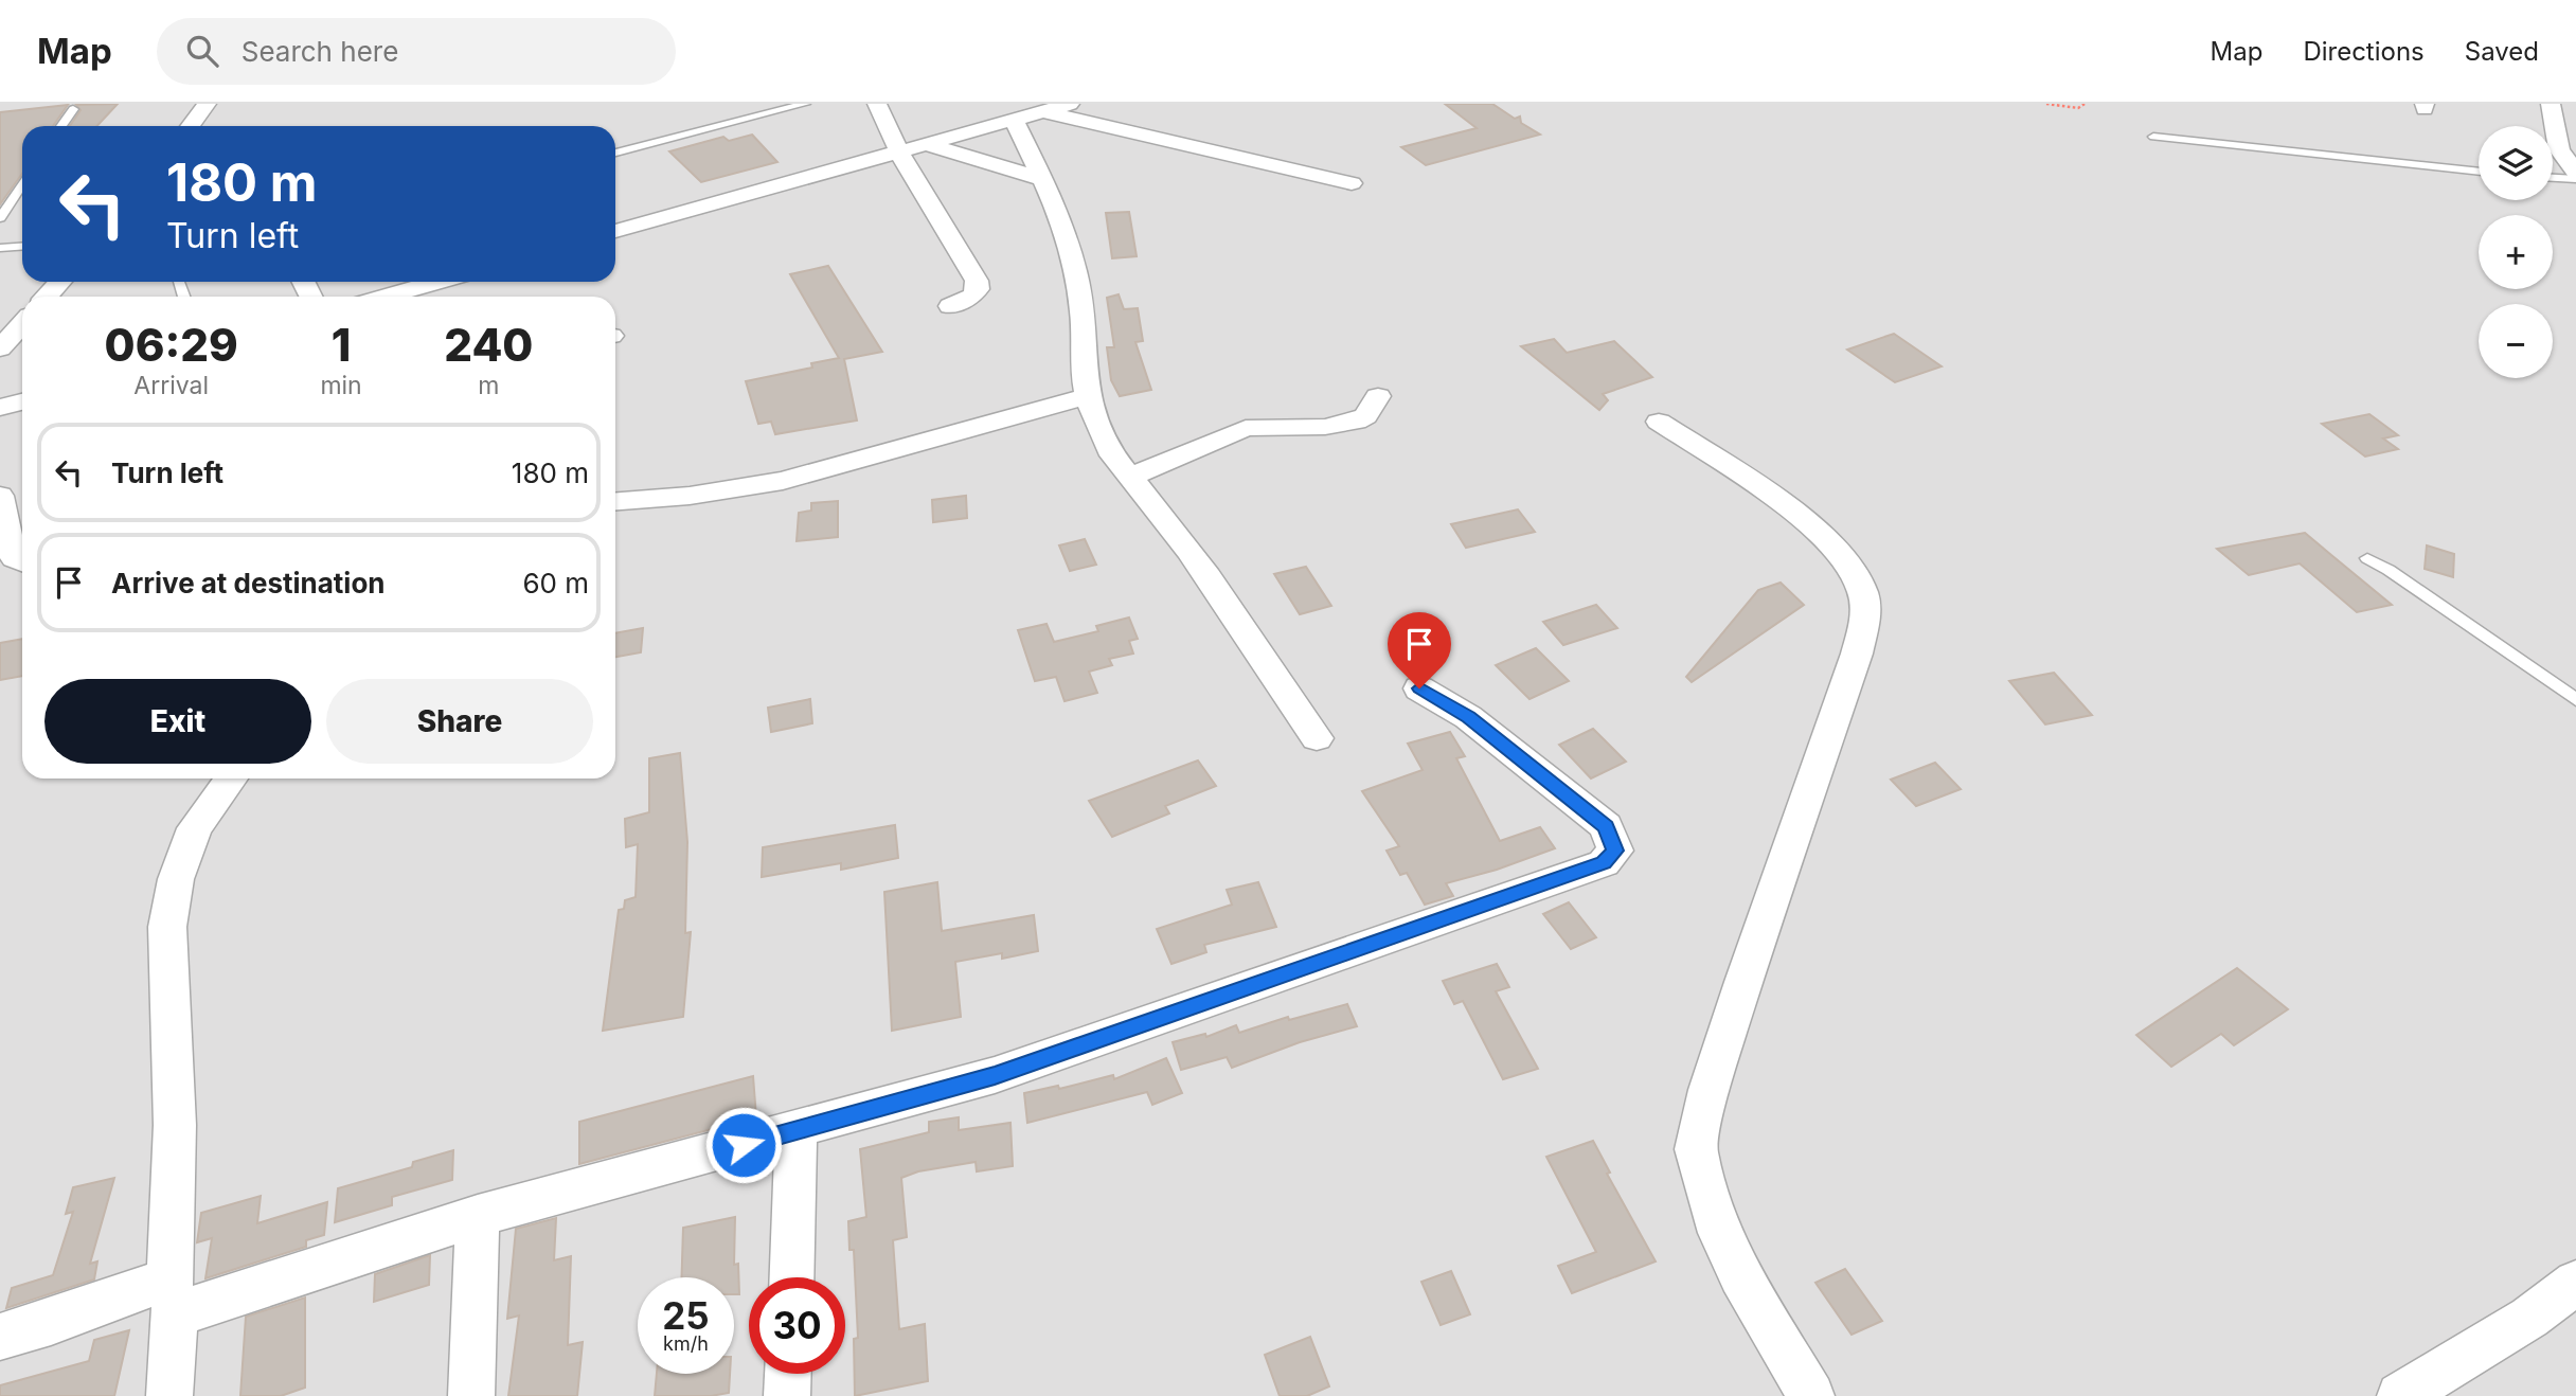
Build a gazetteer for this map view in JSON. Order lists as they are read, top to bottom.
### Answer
{
  "page": {
    "header": "Map",
    "search": "Search here",
    "nav": ["Map", "Directions", "Saved"],
    "map_buttons": ["+", "−"],
    "turn": ["180 m", "Turn left"],
    "eta": [
      "06:29",
      "Arrival",
      "1",
      "min",
      "240",
      "m"
    ],
    "list": [
      {
        "name": "Turn left",
        "value": "180 m"
      },
      {
        "name": "Arrive at destination",
        "value": "60 m"
      }
    ],
    "buttons": ["Exit", "Share"],
    "speed": "25 km/h",
    "limit": "30"
  }
}
